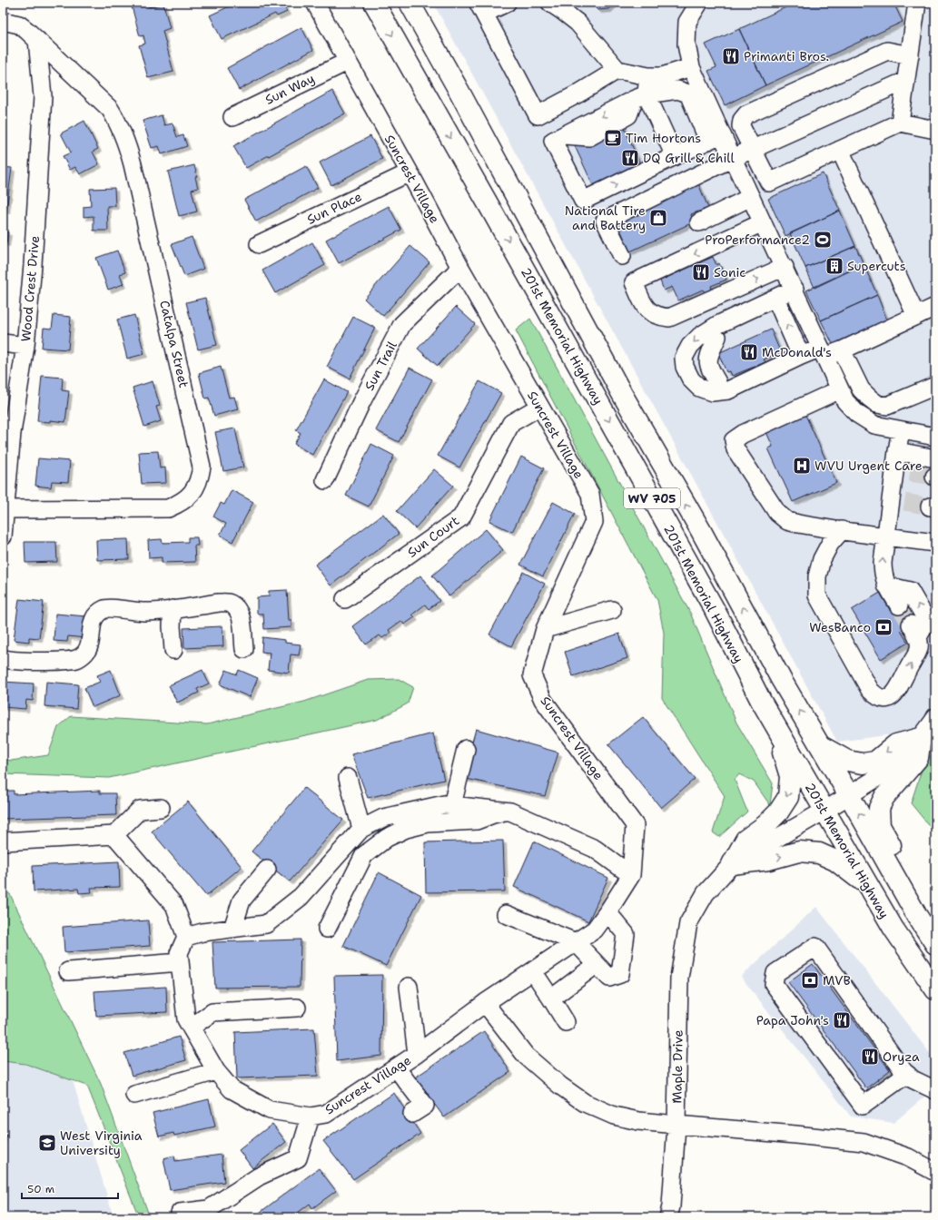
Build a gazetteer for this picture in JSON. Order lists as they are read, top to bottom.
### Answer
{
  "streets": {
    "main road": ["201st Memorial Highway", "WV 705"],
    "street": [
      "Sun Way",
      "Suncrest Village",
      "Sun Place",
      "Wood Crest Drive",
      "Catalpa Street",
      "Sun Trail",
      "Sun Court",
      "Maple Drive"
    ]
  },
  "crossings": [
    ["Sun Way", "Suncrest Village"],
    ["Suncrest Village", "Sun Place"],
    ["Suncrest Village", "Sun Trail"],
    ["Suncrest Village", "Sun Court"],
    ["Wood Crest Drive", "Catalpa Street"],
    ["201st Memorial Highway", "Maple Drive"]
  ],
  "places": {
    "restaurant": [
      "Primanti Bros.",
      "DQ Grill & Chill",
      "Sonic",
      "McDonald's",
      "Papa John's",
      "Oryza"
    ],
    "cafe": ["Tim Hortons"],
    "shop": ["National Tire and Battery"],
    "sports": ["ProPerformance2"],
    "building": ["Supercuts"],
    "hospital": ["WVU Urgent Care"],
    "bank": ["WesBanco", "MVB"],
    "school or university": ["West Virginia University"]
  },
  "scale_bar": "50 m"
}
